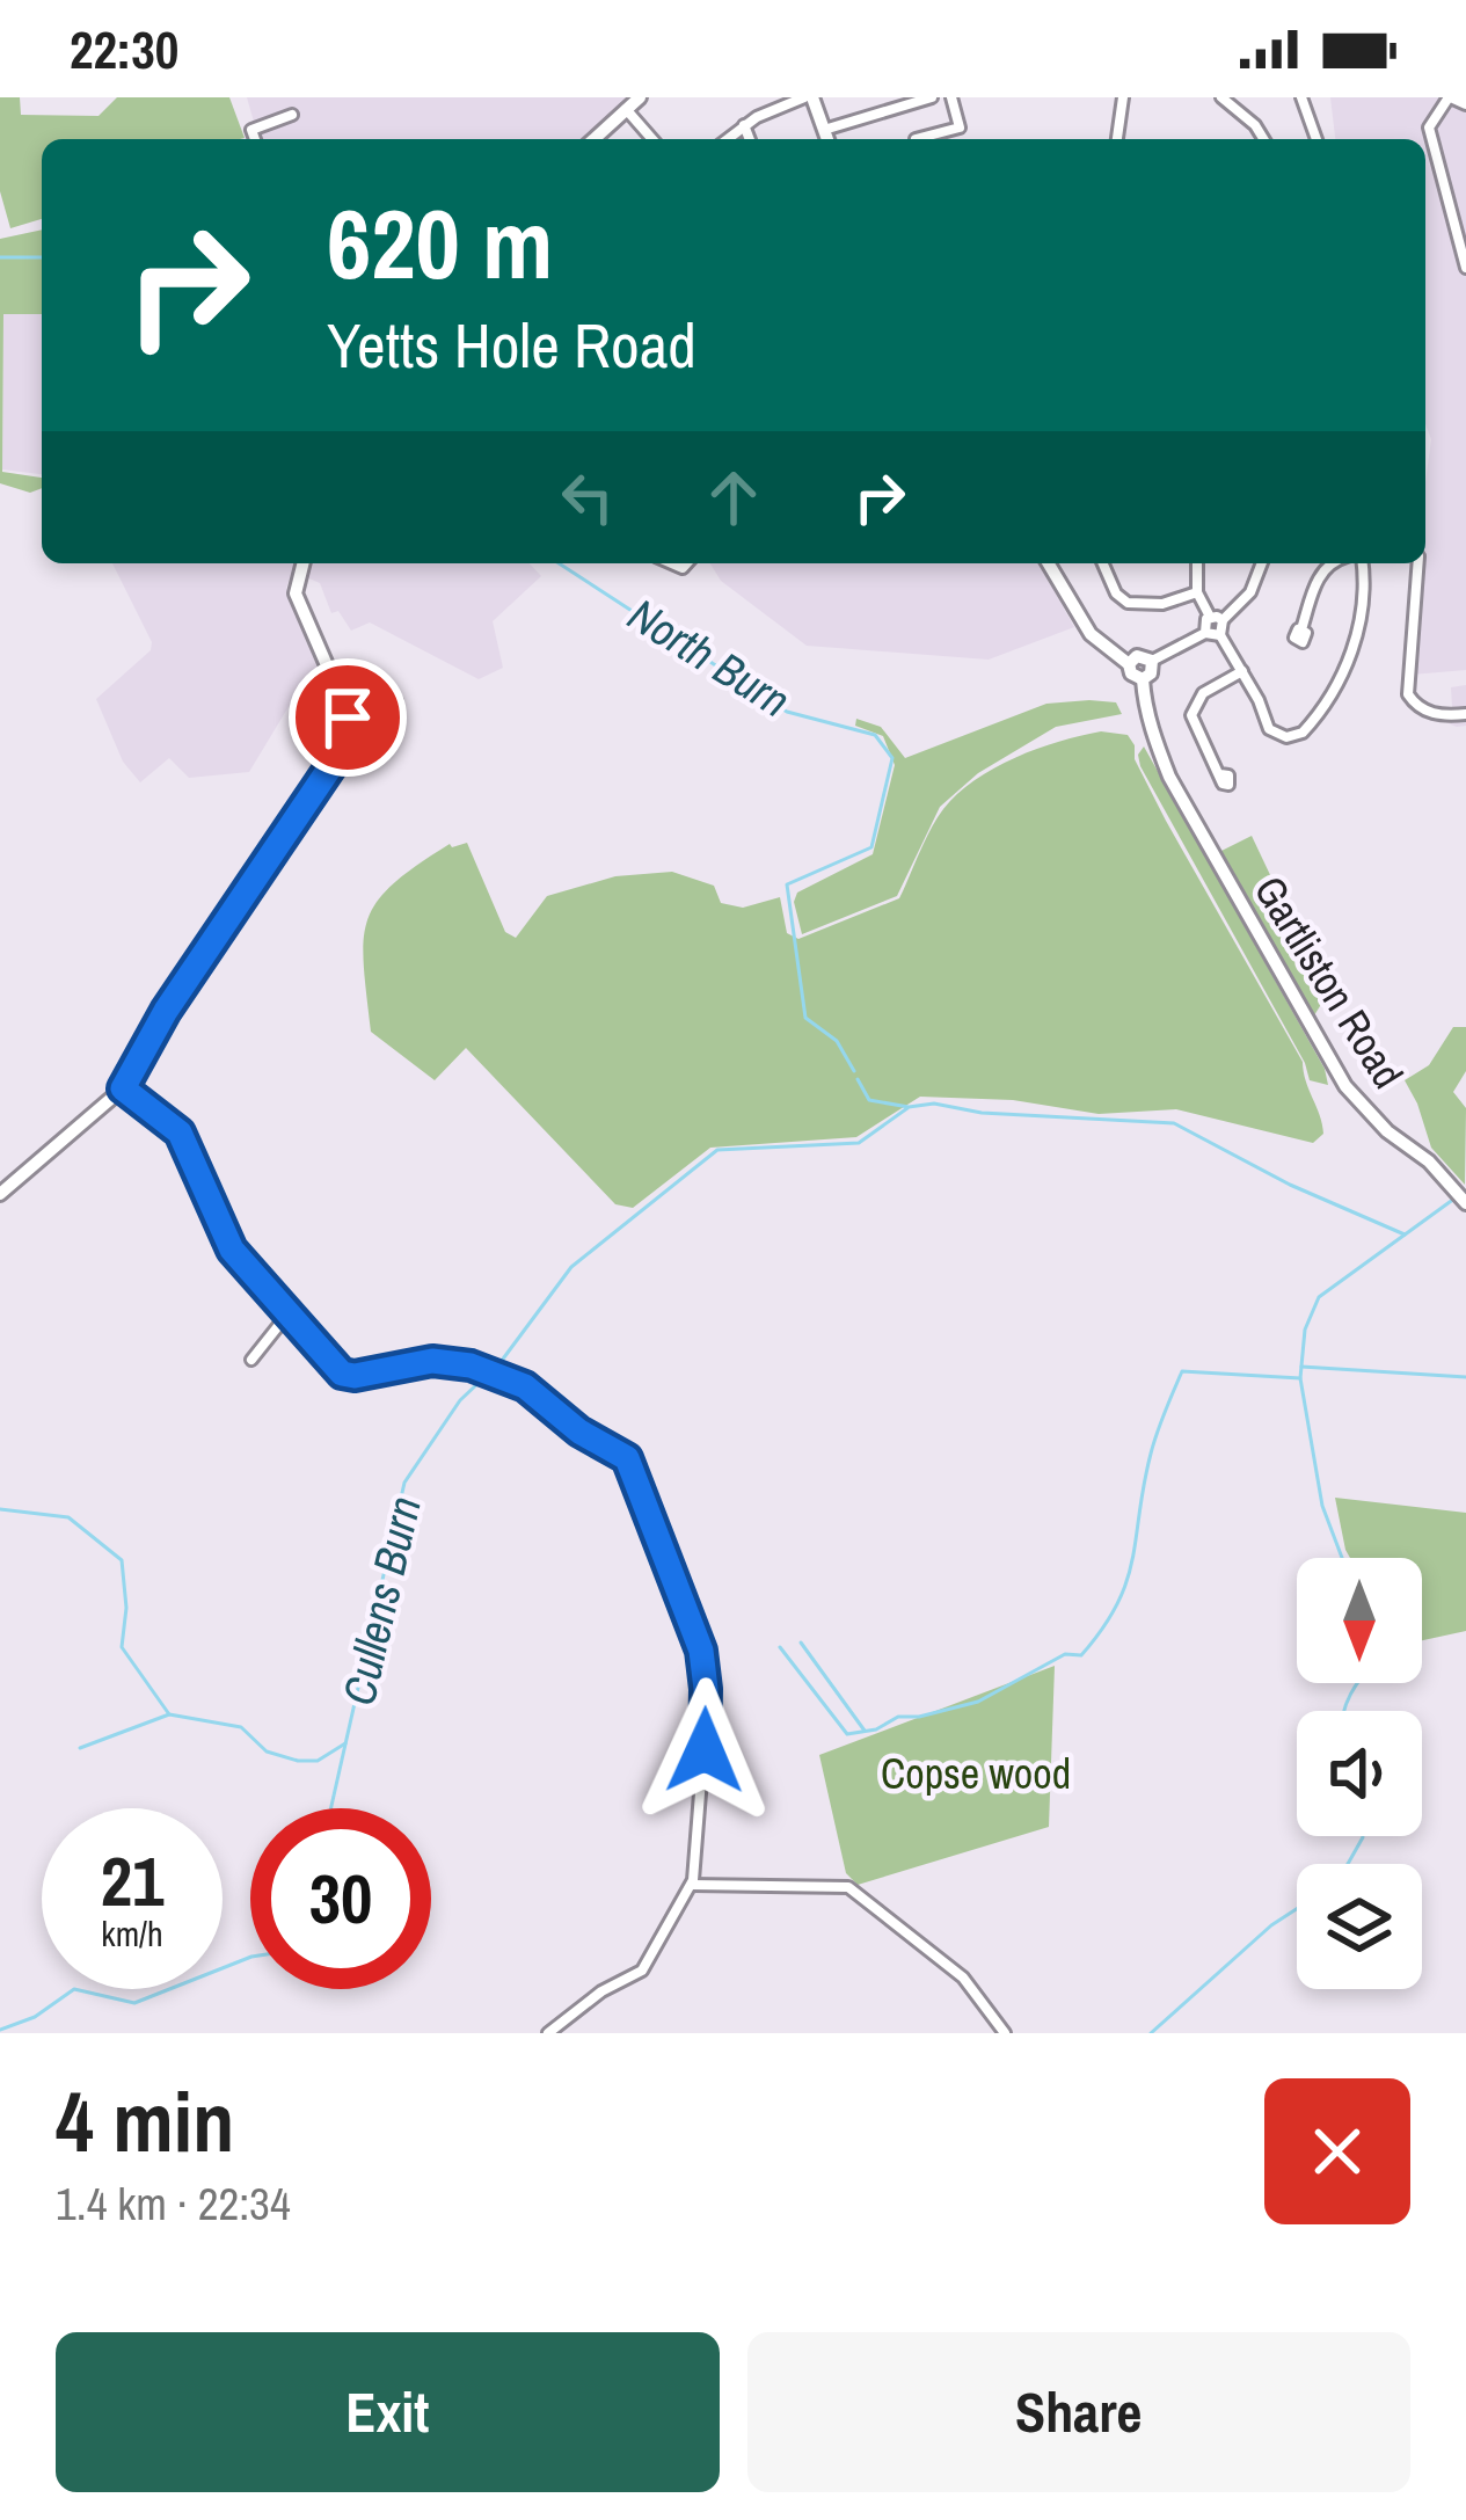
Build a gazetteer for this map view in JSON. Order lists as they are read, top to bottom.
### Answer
{
  "streets": {
    "main road": ["Gartliston Road"]
  },
  "water": ["North Burn", "Cullens Burn"],
  "parks": ["Copse wood"],
  "north": "bottom",
  "page": {
    "status": "22:30",
    "turn": ["620 m", "Yetts Hole Road"],
    "speed": "21 km/h",
    "limit": "30",
    "heading": ["4 min", "1.4 km · 22:34"],
    "buttons": ["Exit", "Share"]
  }
}
